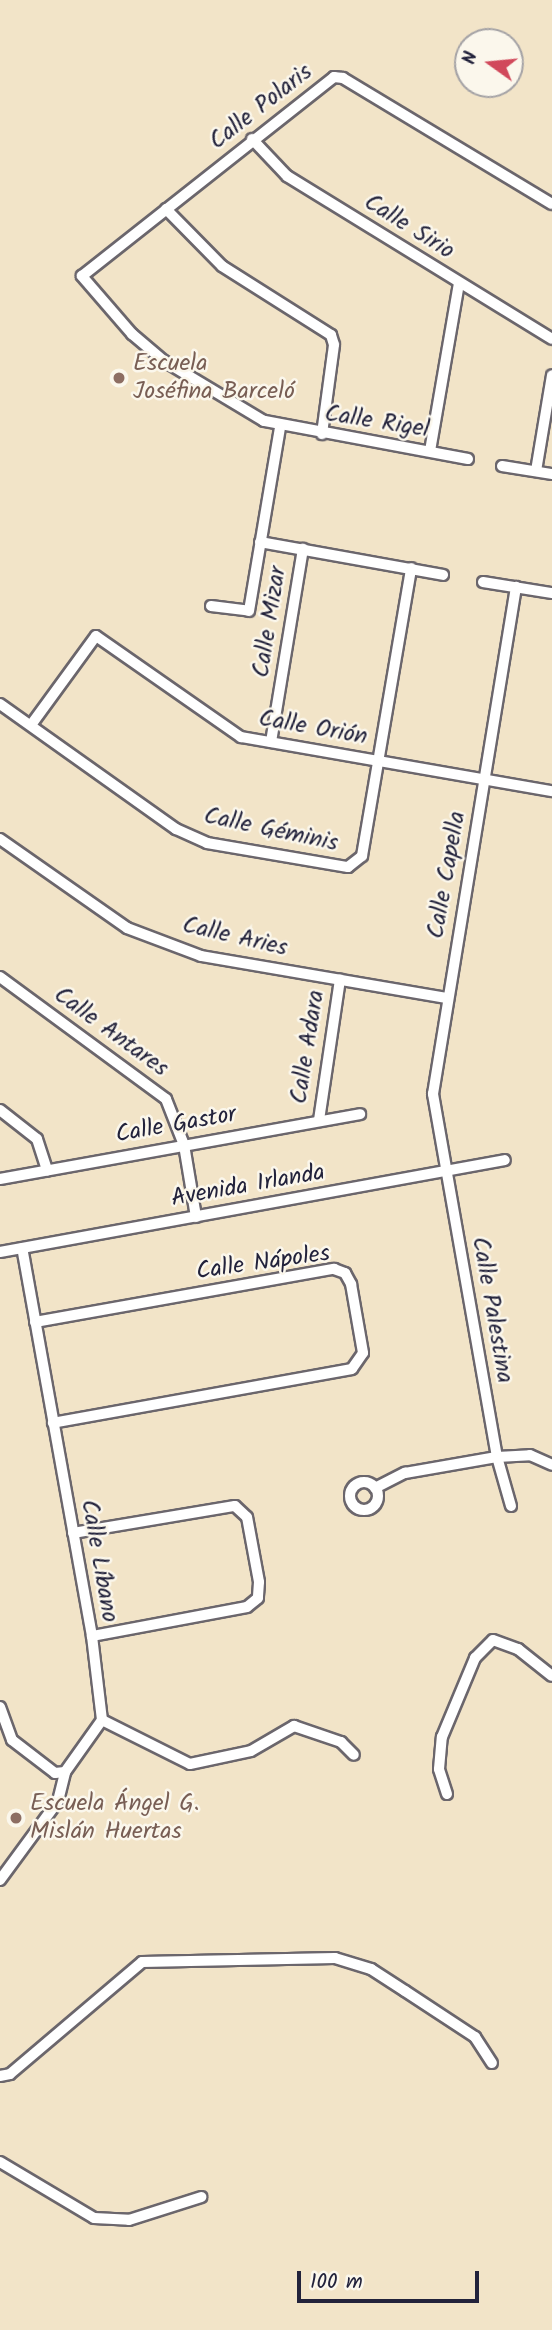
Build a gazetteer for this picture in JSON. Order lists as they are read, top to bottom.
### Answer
{
  "streets": {
    "street": [
      "Calle Polaris",
      "Calle Sirio",
      "Calle Rigel",
      "Calle Mizar",
      "Calle Orión",
      "Calle Géminis",
      "Calle Capella",
      "Calle Aries",
      "Calle Antares",
      "Calle Adara",
      "Calle Gastor",
      "Avenida Irlanda",
      "Calle Nápoles",
      "Calle Palestina",
      "Calle Líbano"
    ]
  },
  "crossings": [
    ["Calle Polaris", "Calle Sirio"],
    ["Calle Polaris", "Calle Rigel"],
    ["Calle Mizar", "Calle Orión"],
    ["Calle Orión", "Calle Géminis"],
    ["Calle Orión", "Calle Capella"],
    ["Calle Capella", "Calle Aries"],
    ["Calle Capella", "Avenida Irlanda"],
    ["Calle Capella", "Calle Palestina"],
    ["Calle Aries", "Calle Adara"],
    ["Calle Antares", "Calle Gastor"],
    ["Calle Antares", "Avenida Irlanda"],
    ["Calle Adara", "Calle Gastor"],
    ["Avenida Irlanda", "Calle Palestina"],
    ["Avenida Irlanda", "Calle Líbano"],
    ["Calle Nápoles", "Calle Líbano"]
  ],
  "places": ["Escuela Joséfina Barceló", "Escuela Ángel G. Mislán Huertas"],
  "scale_bar": "100 m",
  "north": "left"
}
